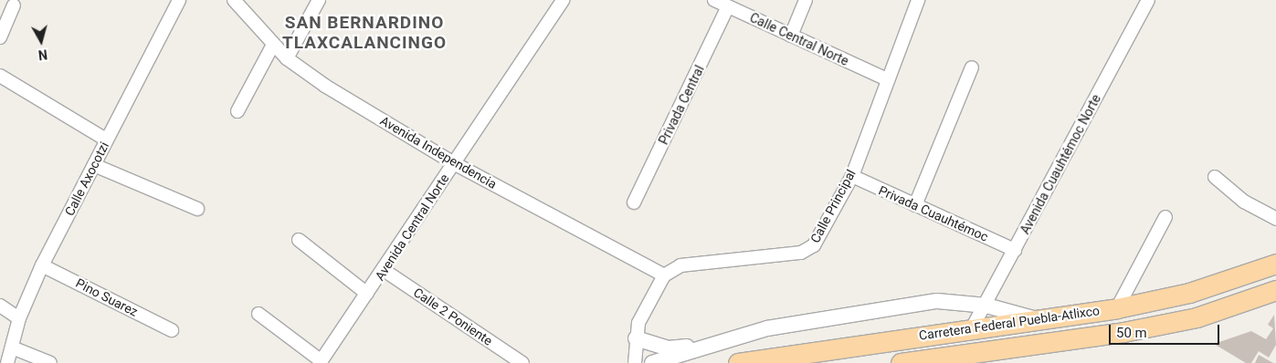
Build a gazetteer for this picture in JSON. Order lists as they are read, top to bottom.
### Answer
{
  "streets": {
    "main road": ["Carretera Federal Puebla-Atlixco"],
    "street": [
      "Calle Central Norte",
      "Privada Central",
      "Avenida Independencia",
      "Avenida Cuauhtémoc Norte",
      "Calle Axocotzi",
      "Calle Principal",
      "Privada Cuauhtémoc",
      "Avenida Central Norte",
      "Pino Suarez",
      "Calle 2 Poniente"
    ]
  },
  "crossings": [
    ["Calle Central Norte", "Privada Central"],
    ["Calle Central Norte", "Calle Principal"],
    ["Avenida Independencia", "Calle Principal"],
    ["Avenida Independencia", "Avenida Central Norte"],
    ["Avenida Cuauhtémoc Norte", "Privada Cuauhtémoc"],
    ["Avenida Cuauhtémoc Norte", "Carretera Federal Puebla-Atlixco"],
    ["Calle Axocotzi", "Pino Suarez"],
    ["Calle Principal", "Privada Cuauhtémoc"],
    ["Avenida Central Norte", "Calle 2 Poniente"]
  ],
  "districts": ["SAN BERNARDINO TLAXCALANCINGO"],
  "scale_bar": "50 m",
  "north": "bottom"
}
